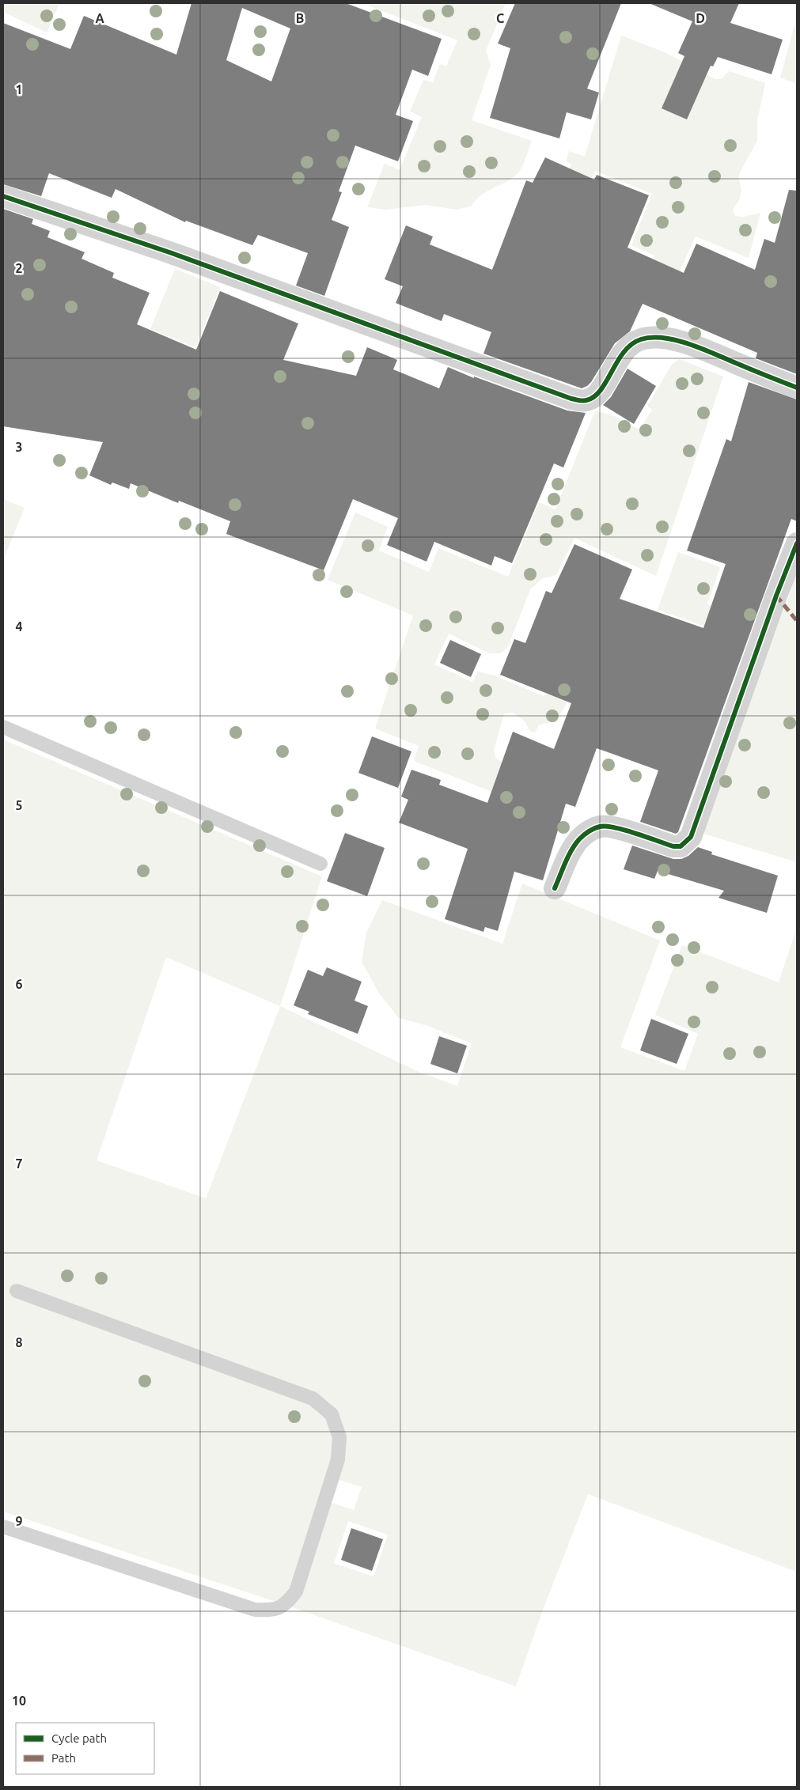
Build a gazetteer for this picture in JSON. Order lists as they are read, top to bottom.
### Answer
{
  "legend": ["Cycle path", "Path"],
  "grid": {
    "columns": [
      "A",
      "B",
      "C",
      "D"
    ],
    "rows": [
      "1",
      "2",
      "3",
      "4",
      "5",
      "6",
      "7",
      "8",
      "9",
      "10"
    ]
  }
}
